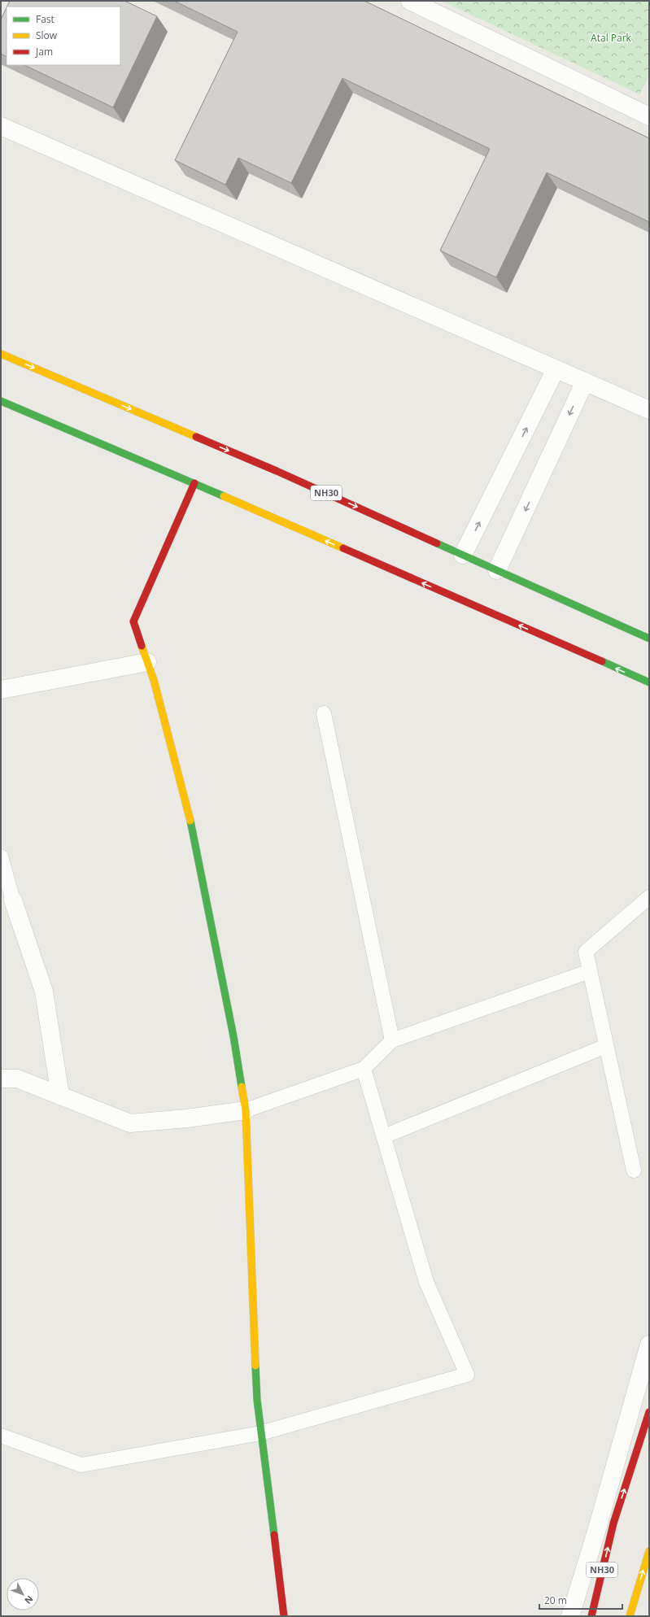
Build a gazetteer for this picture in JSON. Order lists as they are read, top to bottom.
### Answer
{
  "streets": {
    "main road": ["NH30"]
  },
  "parks": ["Atal Park"],
  "legend": ["Fast", "Slow", "Jam"],
  "scale_bar": "20 m",
  "north": "bottom right"
}
